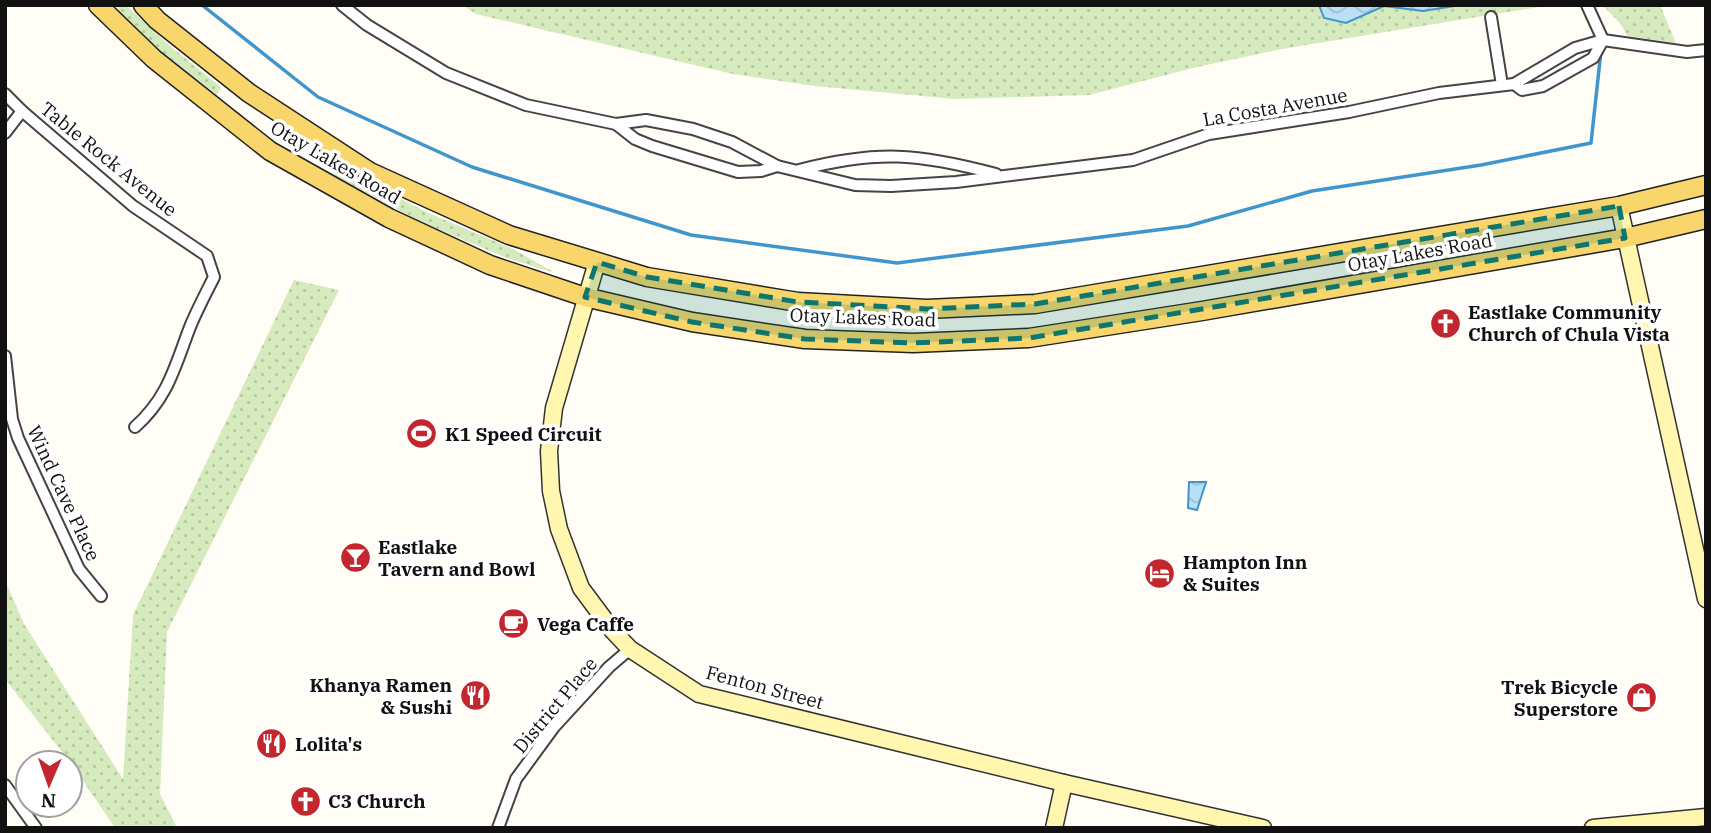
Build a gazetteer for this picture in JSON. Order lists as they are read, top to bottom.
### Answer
{
  "streets": {
    "main road": ["Otay Lakes Road"],
    "street": [
      "La Costa Avenue",
      "Table Rock Avenue",
      "Wind Cave Place",
      "Fenton Street",
      "District Place"
    ]
  },
  "crossings": [
    ["Otay Lakes Road", "Fenton Street"],
    ["Fenton Street", "District Place"]
  ],
  "places": {
    "church": ["Eastlake Community Church of Chula Vista", "C3 Church"],
    "sports": ["K1 Speed Circuit"],
    "bar": ["Eastlake Tavern and Bowl"],
    "hotel": ["Hampton Inn & Suites"],
    "cafe": ["Vega Caffe"],
    "restaurant": ["Khanya Ramen & Sushi", "Lolita's"],
    "shop": ["Trek Bicycle Superstore"]
  },
  "north": "bottom"
}
